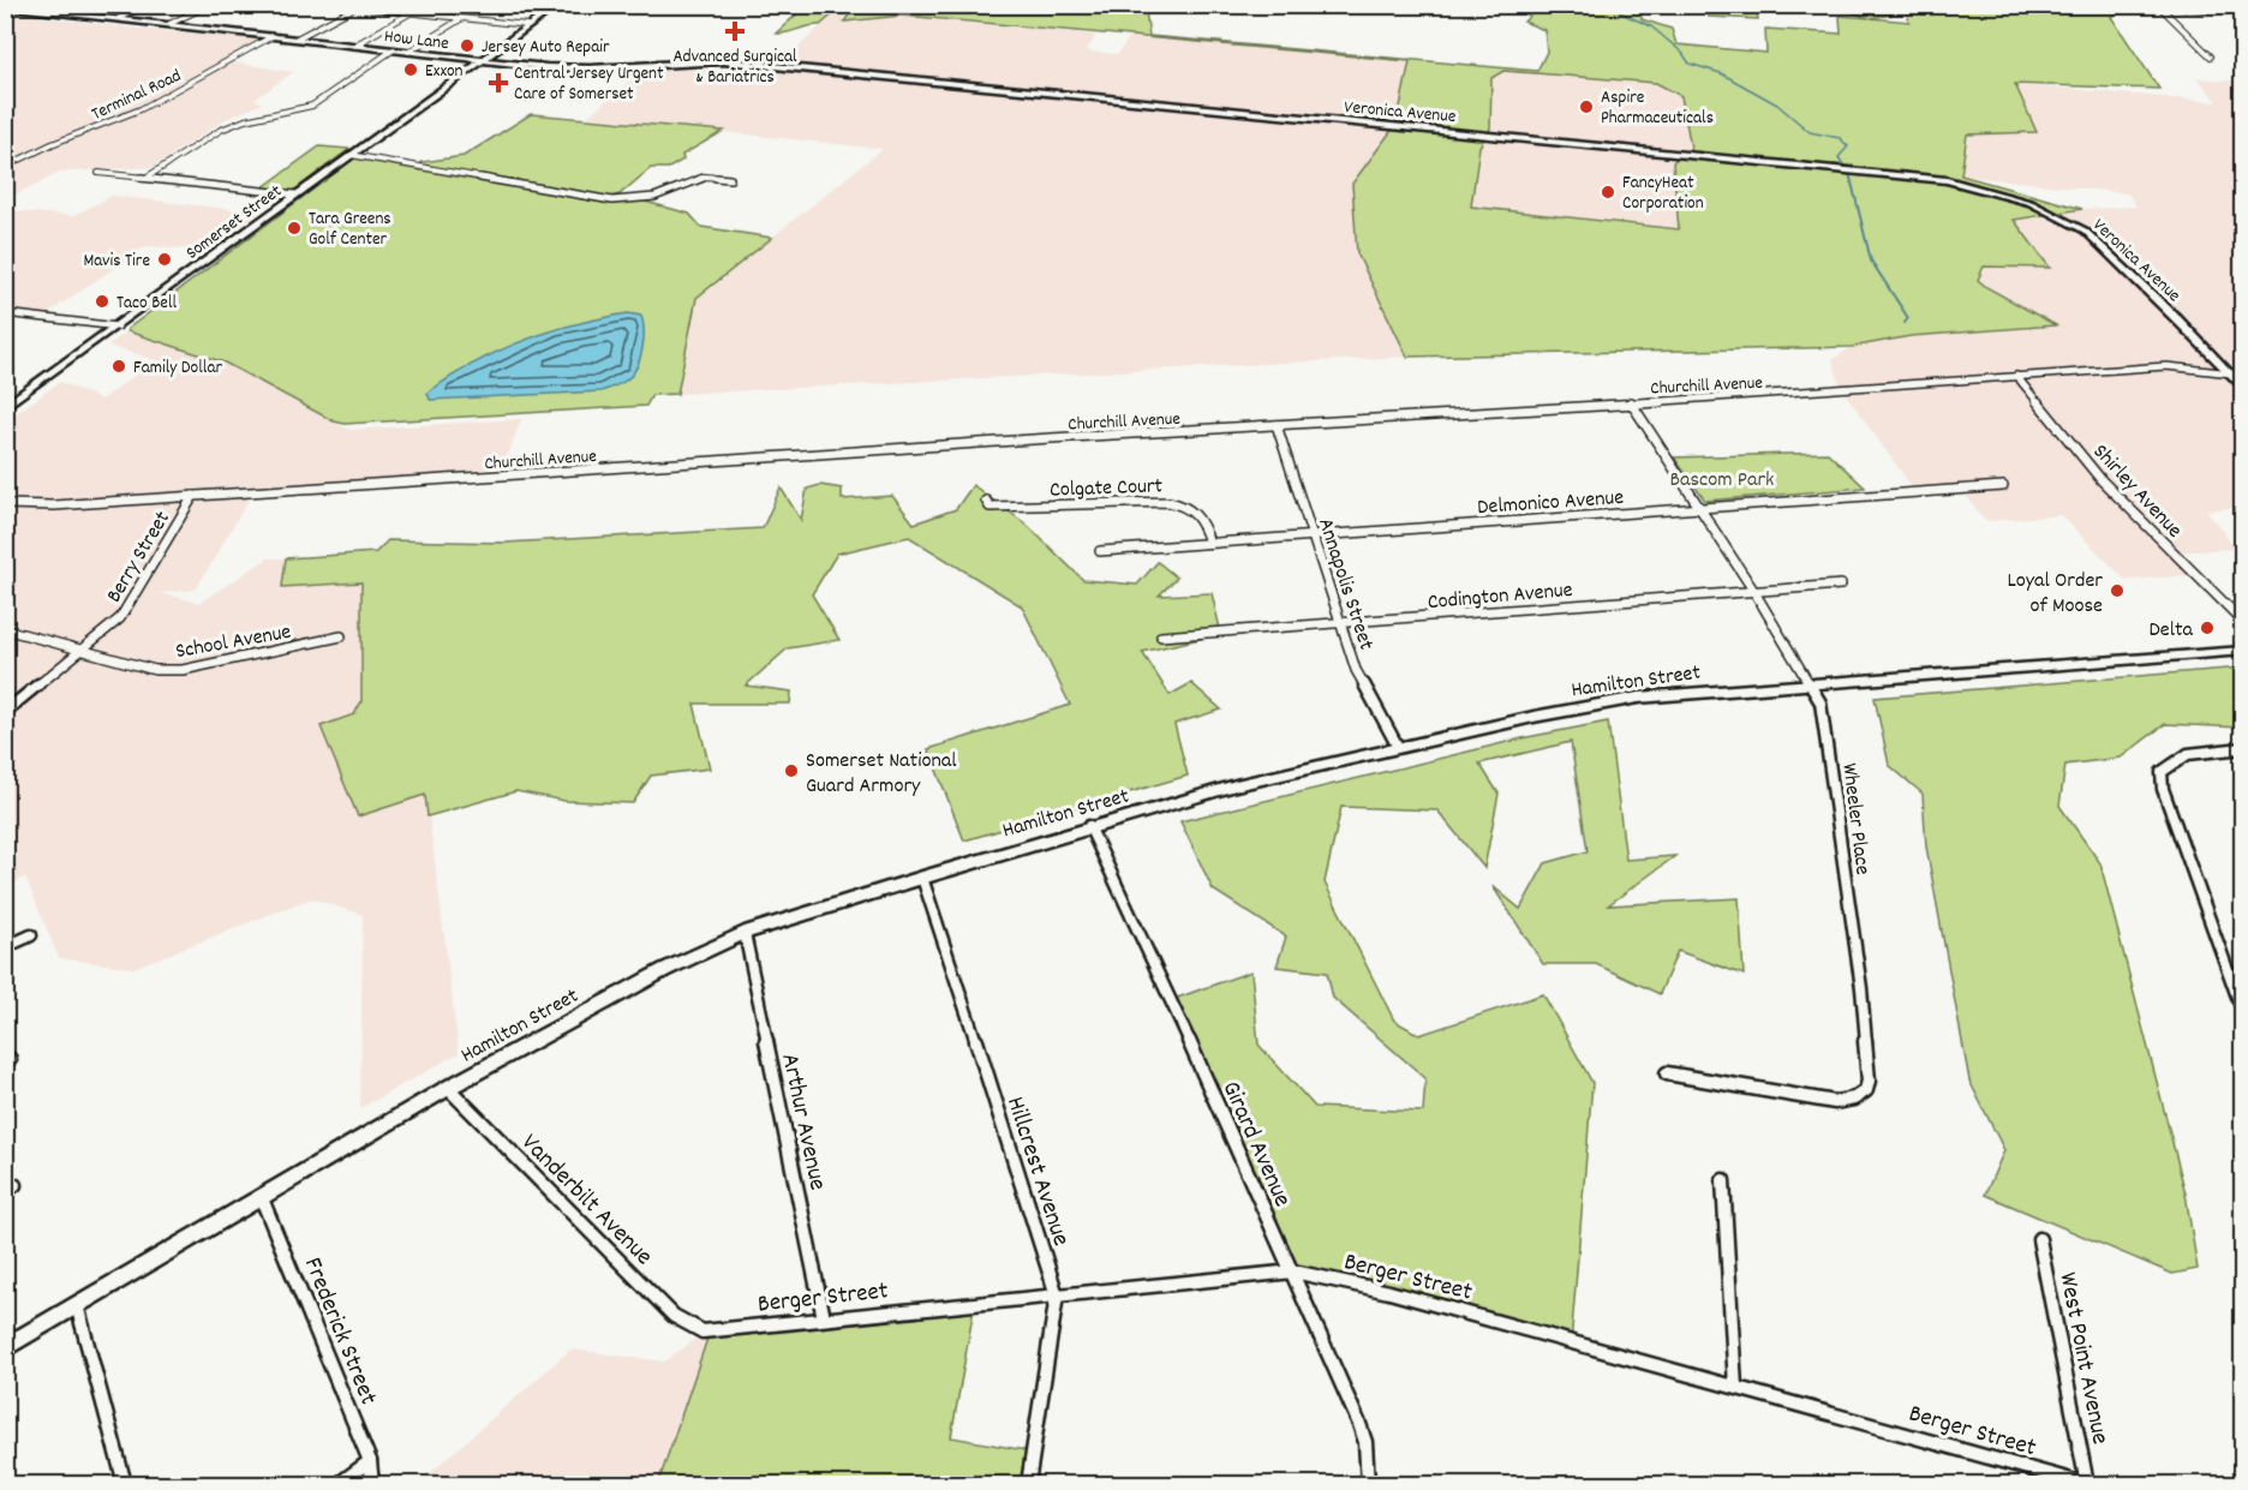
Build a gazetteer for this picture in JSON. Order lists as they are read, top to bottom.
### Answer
{
  "streets": {
    "main road": [
      "How Lane",
      "Veronica Avenue",
      "Somerset Street",
      "Hamilton Street"
    ],
    "street": [
      "Terminal Road",
      "Churchill Avenue",
      "Colgate Court",
      "Shirley Avenue",
      "Delmonico Avenue",
      "Berry Street",
      "Annapolis Street",
      "Codington Avenue",
      "School Avenue",
      "Wheeler Place",
      "Arthur Avenue",
      "Girard Avenue",
      "Hillcrest Avenue",
      "Vanderbilt Avenue",
      "Berger Street",
      "Frederick Street",
      "West Point Avenue"
    ]
  },
  "crossings": [
    ["How Lane", "Terminal Road"],
    ["How Lane", "Veronica Avenue"],
    ["How Lane", "Somerset Street"],
    ["Veronica Avenue", "Somerset Street"],
    ["Veronica Avenue", "Churchill Avenue"],
    ["Churchill Avenue", "Shirley Avenue"],
    ["Churchill Avenue", "Berry Street"],
    ["Churchill Avenue", "Annapolis Street"],
    ["Churchill Avenue", "Wheeler Place"],
    ["Colgate Court", "Delmonico Avenue"],
    ["Delmonico Avenue", "Annapolis Street"],
    ["Delmonico Avenue", "Wheeler Place"],
    ["Berry Street", "School Avenue"],
    ["Annapolis Street", "Codington Avenue"],
    ["Annapolis Street", "Hamilton Street"],
    ["Codington Avenue", "Wheeler Place"],
    ["Hamilton Street", "Wheeler Place"],
    ["Hamilton Street", "Arthur Avenue"],
    ["Hamilton Street", "Girard Avenue"],
    ["Hamilton Street", "Hillcrest Avenue"],
    ["Hamilton Street", "Vanderbilt Avenue"],
    ["Hamilton Street", "Frederick Street"],
    ["Arthur Avenue", "Berger Street"],
    ["Girard Avenue", "Berger Street"],
    ["Hillcrest Avenue", "Berger Street"],
    ["Vanderbilt Avenue", "Berger Street"],
    ["Berger Street", "West Point Avenue"]
  ],
  "parks": ["Bascom Park"],
  "places": {
    "health": ["Advanced Surgical & Bariatrics", "Central Jersey Urgent Care of Somerset"],
    "other": [
      "Jersey Auto Repair",
      "Exxon",
      "Aspire Pharmaceuticals",
      "FancyHeat Corporation",
      "Tara Greens Golf Center",
      "Mavis Tire",
      "Taco Bell",
      "Family Dollar",
      "Loyal Order of Moose",
      "Delta",
      "Somerset National Guard Armory"
    ]
  }
}
